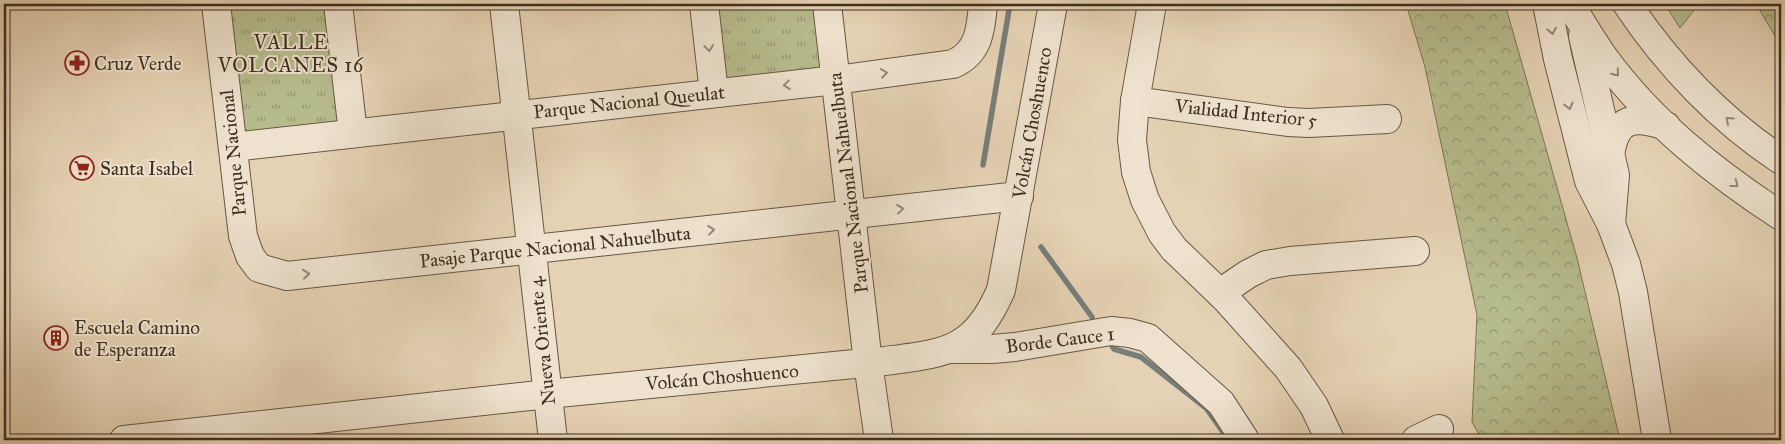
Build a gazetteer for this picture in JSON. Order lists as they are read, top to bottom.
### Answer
{
  "streets": {
    "street": [
      "Parque Nacional Queulat",
      "Vialidad Interior 5",
      "Volcán Choshuenco",
      "Parque Nacional",
      "Parque Nacional Nahuelbuta",
      "Pasaje Parque Nacional Nahuelbuta",
      "Borde Cauce 1",
      "Nueva Oriente 4"
    ]
  },
  "crossings": [
    ["Parque Nacional Queulat", "Parque Nacional"],
    ["Parque Nacional Queulat", "Parque Nacional Nahuelbuta"],
    ["Parque Nacional Queulat", "Nueva Oriente 4"],
    ["Volcán Choshuenco", "Parque Nacional Nahuelbuta"],
    ["Volcán Choshuenco", "Pasaje Parque Nacional Nahuelbuta"],
    ["Volcán Choshuenco", "Borde Cauce 1"],
    ["Volcán Choshuenco", "Nueva Oriente 4"],
    ["Parque Nacional", "Pasaje Parque Nacional Nahuelbuta"],
    ["Parque Nacional Nahuelbuta", "Pasaje Parque Nacional Nahuelbuta"],
    ["Pasaje Parque Nacional Nahuelbuta", "Nueva Oriente 4"]
  ],
  "one_way": ["Pasaje Parque Nacional Nahuelbuta"],
  "districts": ["VALLE VOLCANES 16"],
  "places": {
    "pharmacy": ["Cruz Verde"],
    "supermarket": ["Santa Isabel"],
    "building": ["Escuela Camino de Esperanza"]
  }
}
